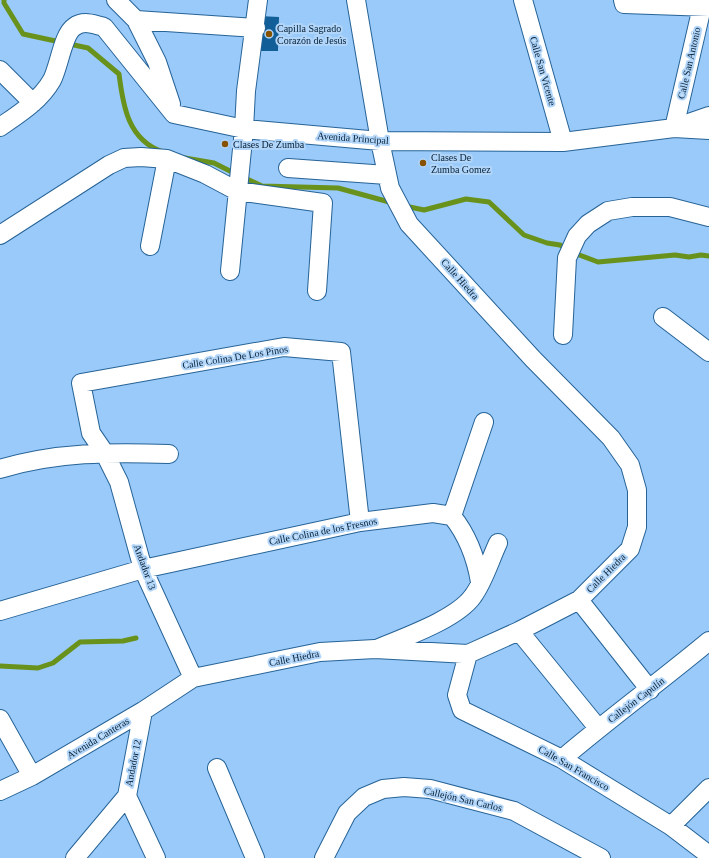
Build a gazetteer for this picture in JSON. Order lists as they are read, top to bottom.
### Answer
{
  "streets": {
    "street": [
      "Calle San Antonio",
      "Calle San Vicente",
      "Avenida Principal",
      "Calle Hiedra",
      "Calle Colina De Los Pinos",
      "Calle Colina de los Fresnos",
      "Andador 13",
      "Callejón Capulín",
      "Avenida Canteras",
      "Andador 12",
      "Calle San Francisco",
      "Callejón San Carlos"
    ]
  },
  "crossings": [
    ["Calle San Antonio", "Avenida Principal"],
    ["Calle San Vicente", "Avenida Principal"],
    ["Avenida Principal", "Calle Hiedra"],
    ["Calle Hiedra", "Andador 13"],
    ["Calle Hiedra", "Avenida Canteras"],
    ["Calle Hiedra", "Calle San Francisco"],
    ["Calle Colina De Los Pinos", "Calle Colina de los Fresnos"],
    ["Calle Colina De Los Pinos", "Andador 13"],
    ["Calle Colina de los Fresnos", "Andador 13"],
    ["Andador 13", "Avenida Canteras"],
    ["Callejón Capulín", "Calle San Francisco"],
    ["Avenida Canteras", "Andador 12"]
  ],
  "places": ["Capilla Sagrado Corazón de Jesús", "Clases De Zumba", "Clases De Zumba Gomez"]
}
